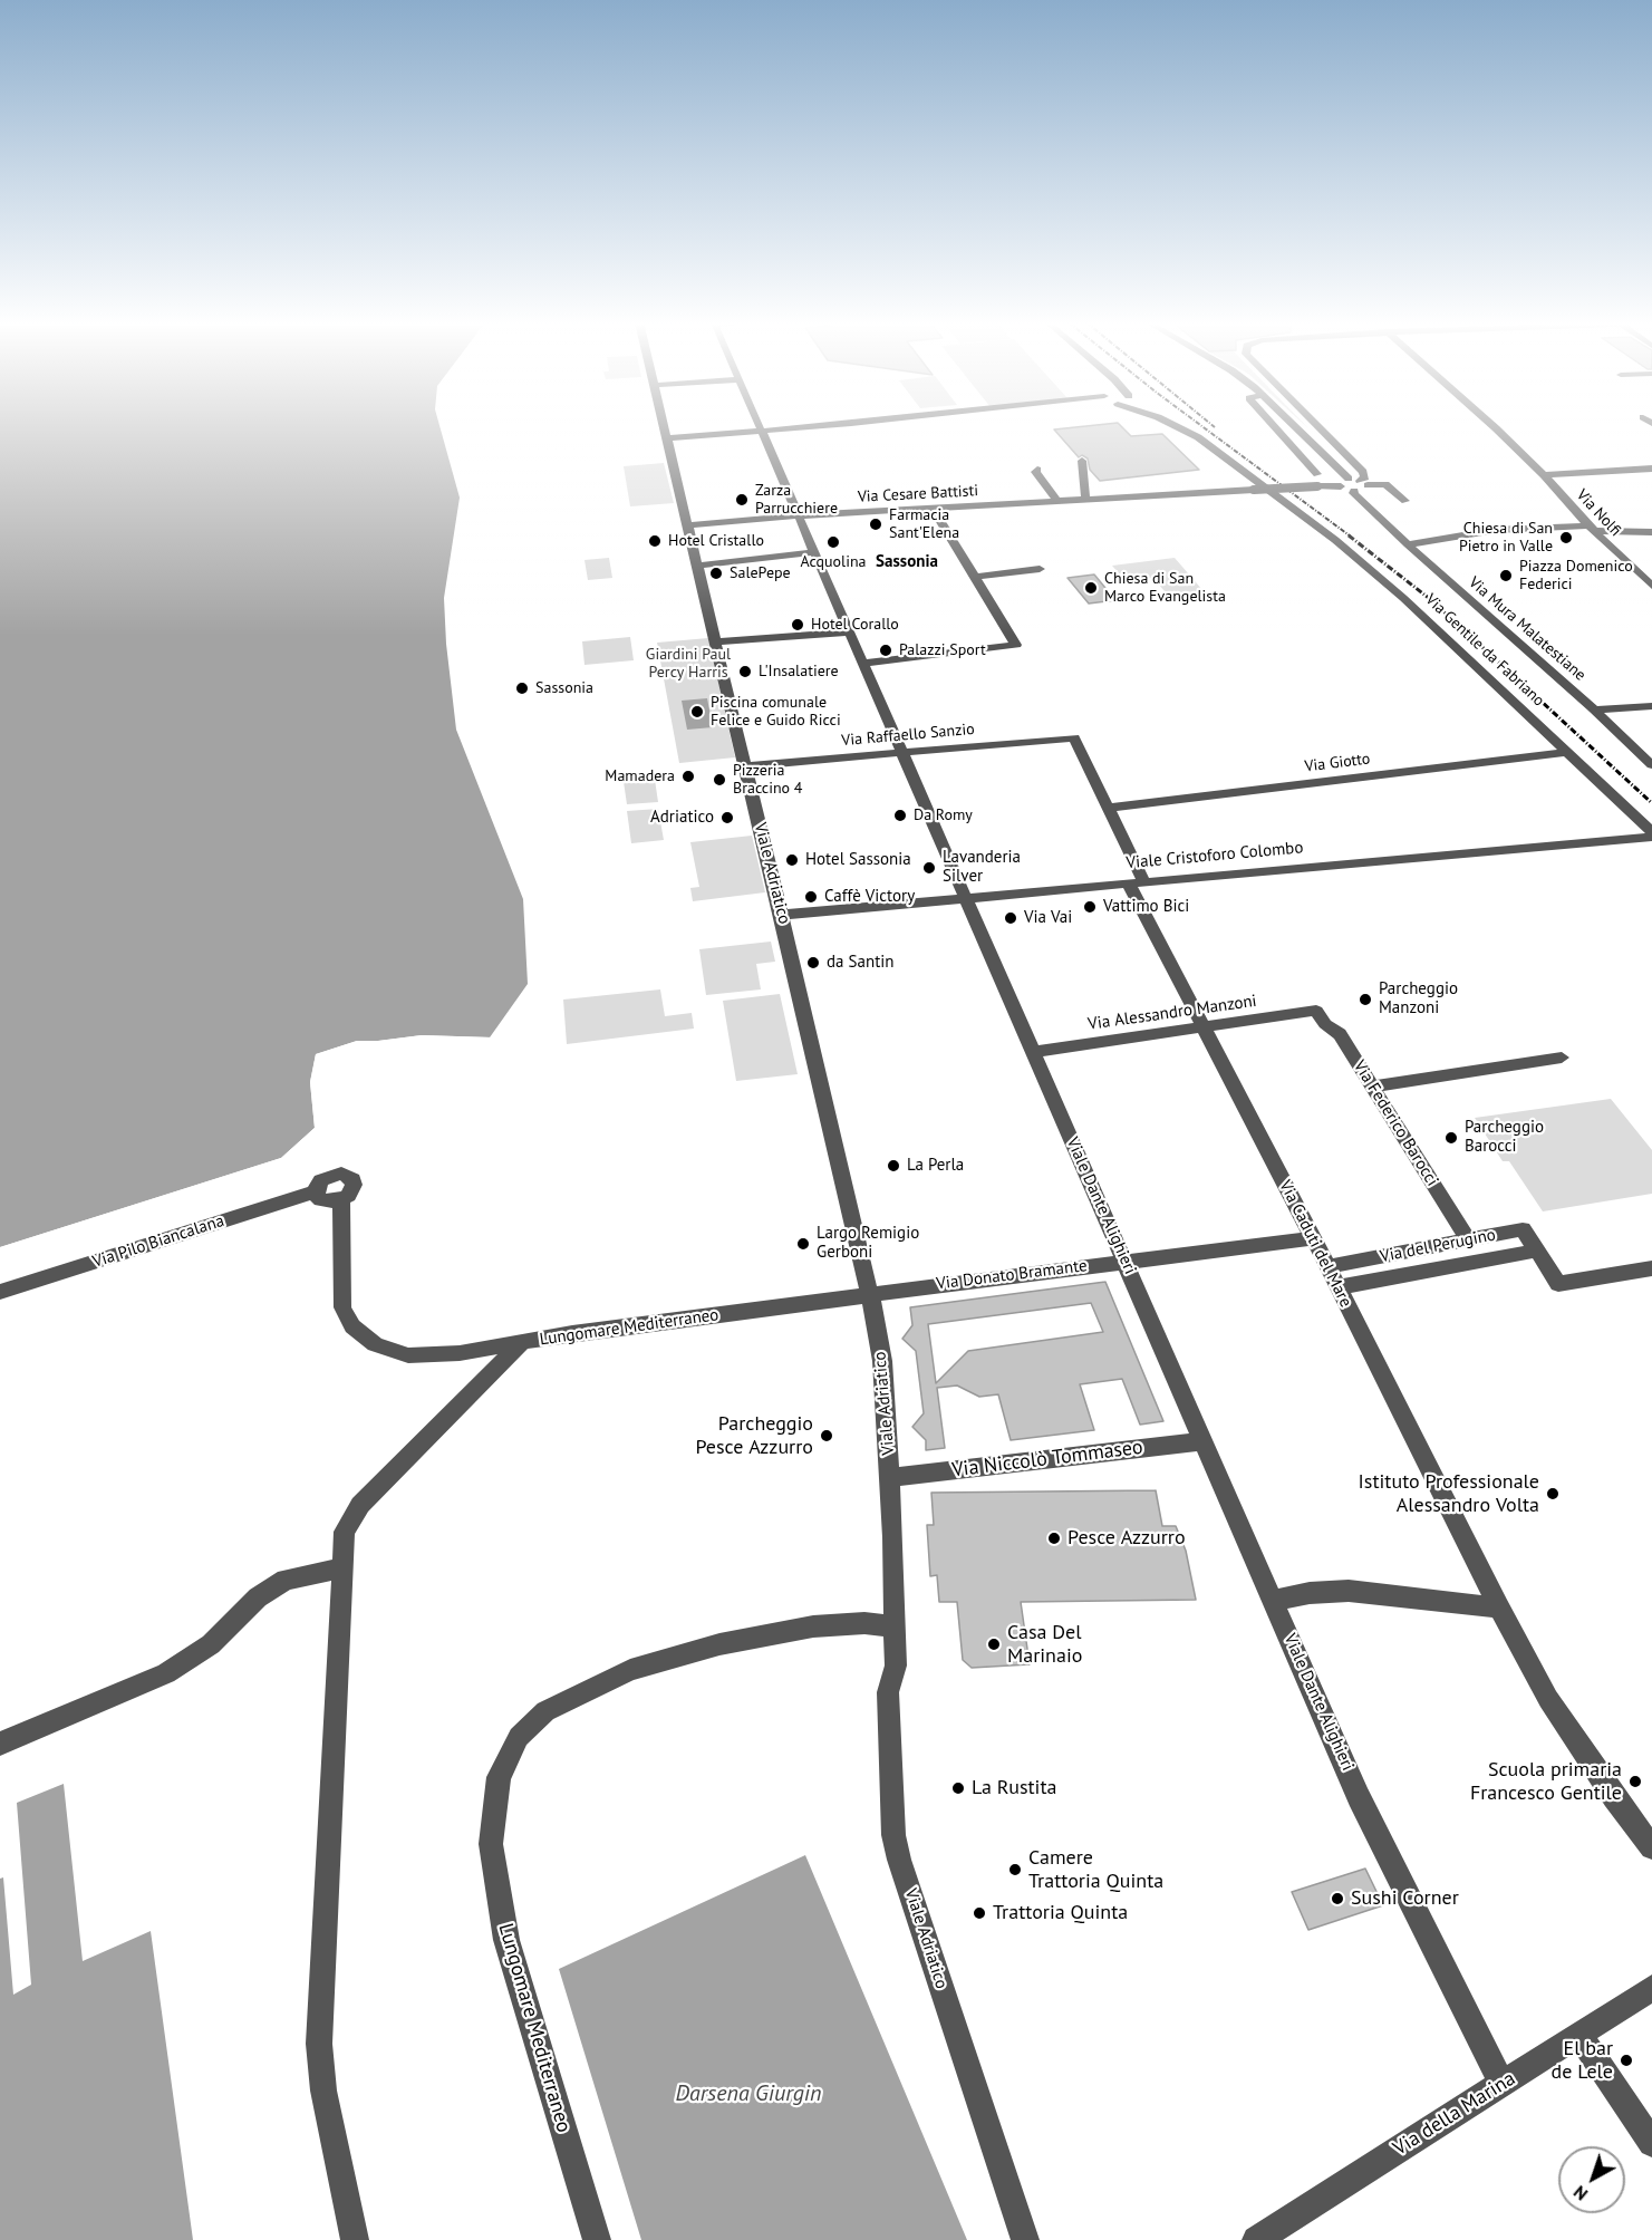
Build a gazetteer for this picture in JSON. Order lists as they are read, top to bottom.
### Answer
{
  "streets": {
    "street": [
      "Via Cesare Battisti",
      "Via Nolfi",
      "Via Mura Malatestiane",
      "Via Gentile da Fabriano",
      "Via Raffaello Sanzio",
      "Via Giotto",
      "Viale Cristoforo Colombo",
      "Viale Adriatico",
      "Via Alessandro Manzoni",
      "Via Federico Barocci",
      "Viale Dante Alighieri",
      "Via Pilo Biancalana",
      "Via Caduti del Mare",
      "Via del Perugino",
      "Via Donato Bramante",
      "Lungomare Mediterraneo",
      "Via Niccolò Tommaseo",
      "Via della Marina"
    ]
  },
  "crossings": [
    ["Via Cesare Battisti", "Via Mura Malatestiane"],
    ["Via Cesare Battisti", "Viale Adriatico"],
    ["Via Cesare Battisti", "Viale Dante Alighieri"],
    ["Via Gentile da Fabriano", "Via Giotto"],
    ["Via Gentile da Fabriano", "Viale Cristoforo Colombo"],
    ["Via Raffaello Sanzio", "Viale Adriatico"],
    ["Via Raffaello Sanzio", "Viale Dante Alighieri"],
    ["Via Raffaello Sanzio", "Via Caduti del Mare"],
    ["Via Giotto", "Via Caduti del Mare"],
    ["Viale Cristoforo Colombo", "Viale Adriatico"],
    ["Viale Cristoforo Colombo", "Viale Dante Alighieri"],
    ["Viale Cristoforo Colombo", "Via Caduti del Mare"],
    ["Viale Adriatico", "Via Donato Bramante"],
    ["Viale Adriatico", "Lungomare Mediterraneo"],
    ["Viale Adriatico", "Via Niccolò Tommaseo"],
    ["Via Alessandro Manzoni", "Via Federico Barocci"],
    ["Via Alessandro Manzoni", "Viale Dante Alighieri"],
    ["Via Alessandro Manzoni", "Via Caduti del Mare"],
    ["Via Federico Barocci", "Via del Perugino"],
    ["Viale Dante Alighieri", "Via Donato Bramante"],
    ["Viale Dante Alighieri", "Via Niccolò Tommaseo"],
    ["Viale Dante Alighieri", "Via della Marina"],
    ["Via Pilo Biancalana", "Lungomare Mediterraneo"],
    ["Via Caduti del Mare", "Via del Perugino"],
    ["Via Caduti del Mare", "Via Donato Bramante"],
    ["Via Donato Bramante", "Lungomare Mediterraneo"]
  ],
  "districts": ["Sassonia"],
  "water": ["Darsena Giurgin"],
  "parks": ["Giardini Paul Percy Harris"],
  "places": [
    "Zarza Parrucchiere",
    "Farmacia Sant'Elena",
    "Chiesa di San Pietro in Valle",
    "Hotel Cristallo",
    "Acquolina",
    "SalePepe",
    "Piazza Domenico Federici",
    "Chiesa di San Marco Evangelista",
    "Hotel Corallo",
    "Palazzi Sport",
    "L'Insalatiere",
    "Sassonia",
    "Piscina comunale Felice e Guido Ricci",
    "Mamadera",
    "Pizzeria Braccino 4",
    "Da Romy",
    "Adriatico",
    "Hotel Sassonia",
    "Lavanderia Silver",
    "Caffè Victory",
    "Vattimo Bici",
    "Via Vai",
    "da Santin",
    "Parcheggio Manzoni",
    "Parcheggio Barocci",
    "La Perla",
    "Largo Remigio Gerboni",
    "Parcheggio Pesce Azzurro",
    "Istituto Professionale Alessandro Volta",
    "Pesce Azzurro",
    "Casa Del Marinaio",
    "Scuola primaria Francesco Gentile",
    "La Rustita",
    "Camere Trattoria Quinta",
    "Sushi Corner",
    "Trattoria Quinta",
    "El bar de Lele"
  ],
  "north": "bottom left"
}
